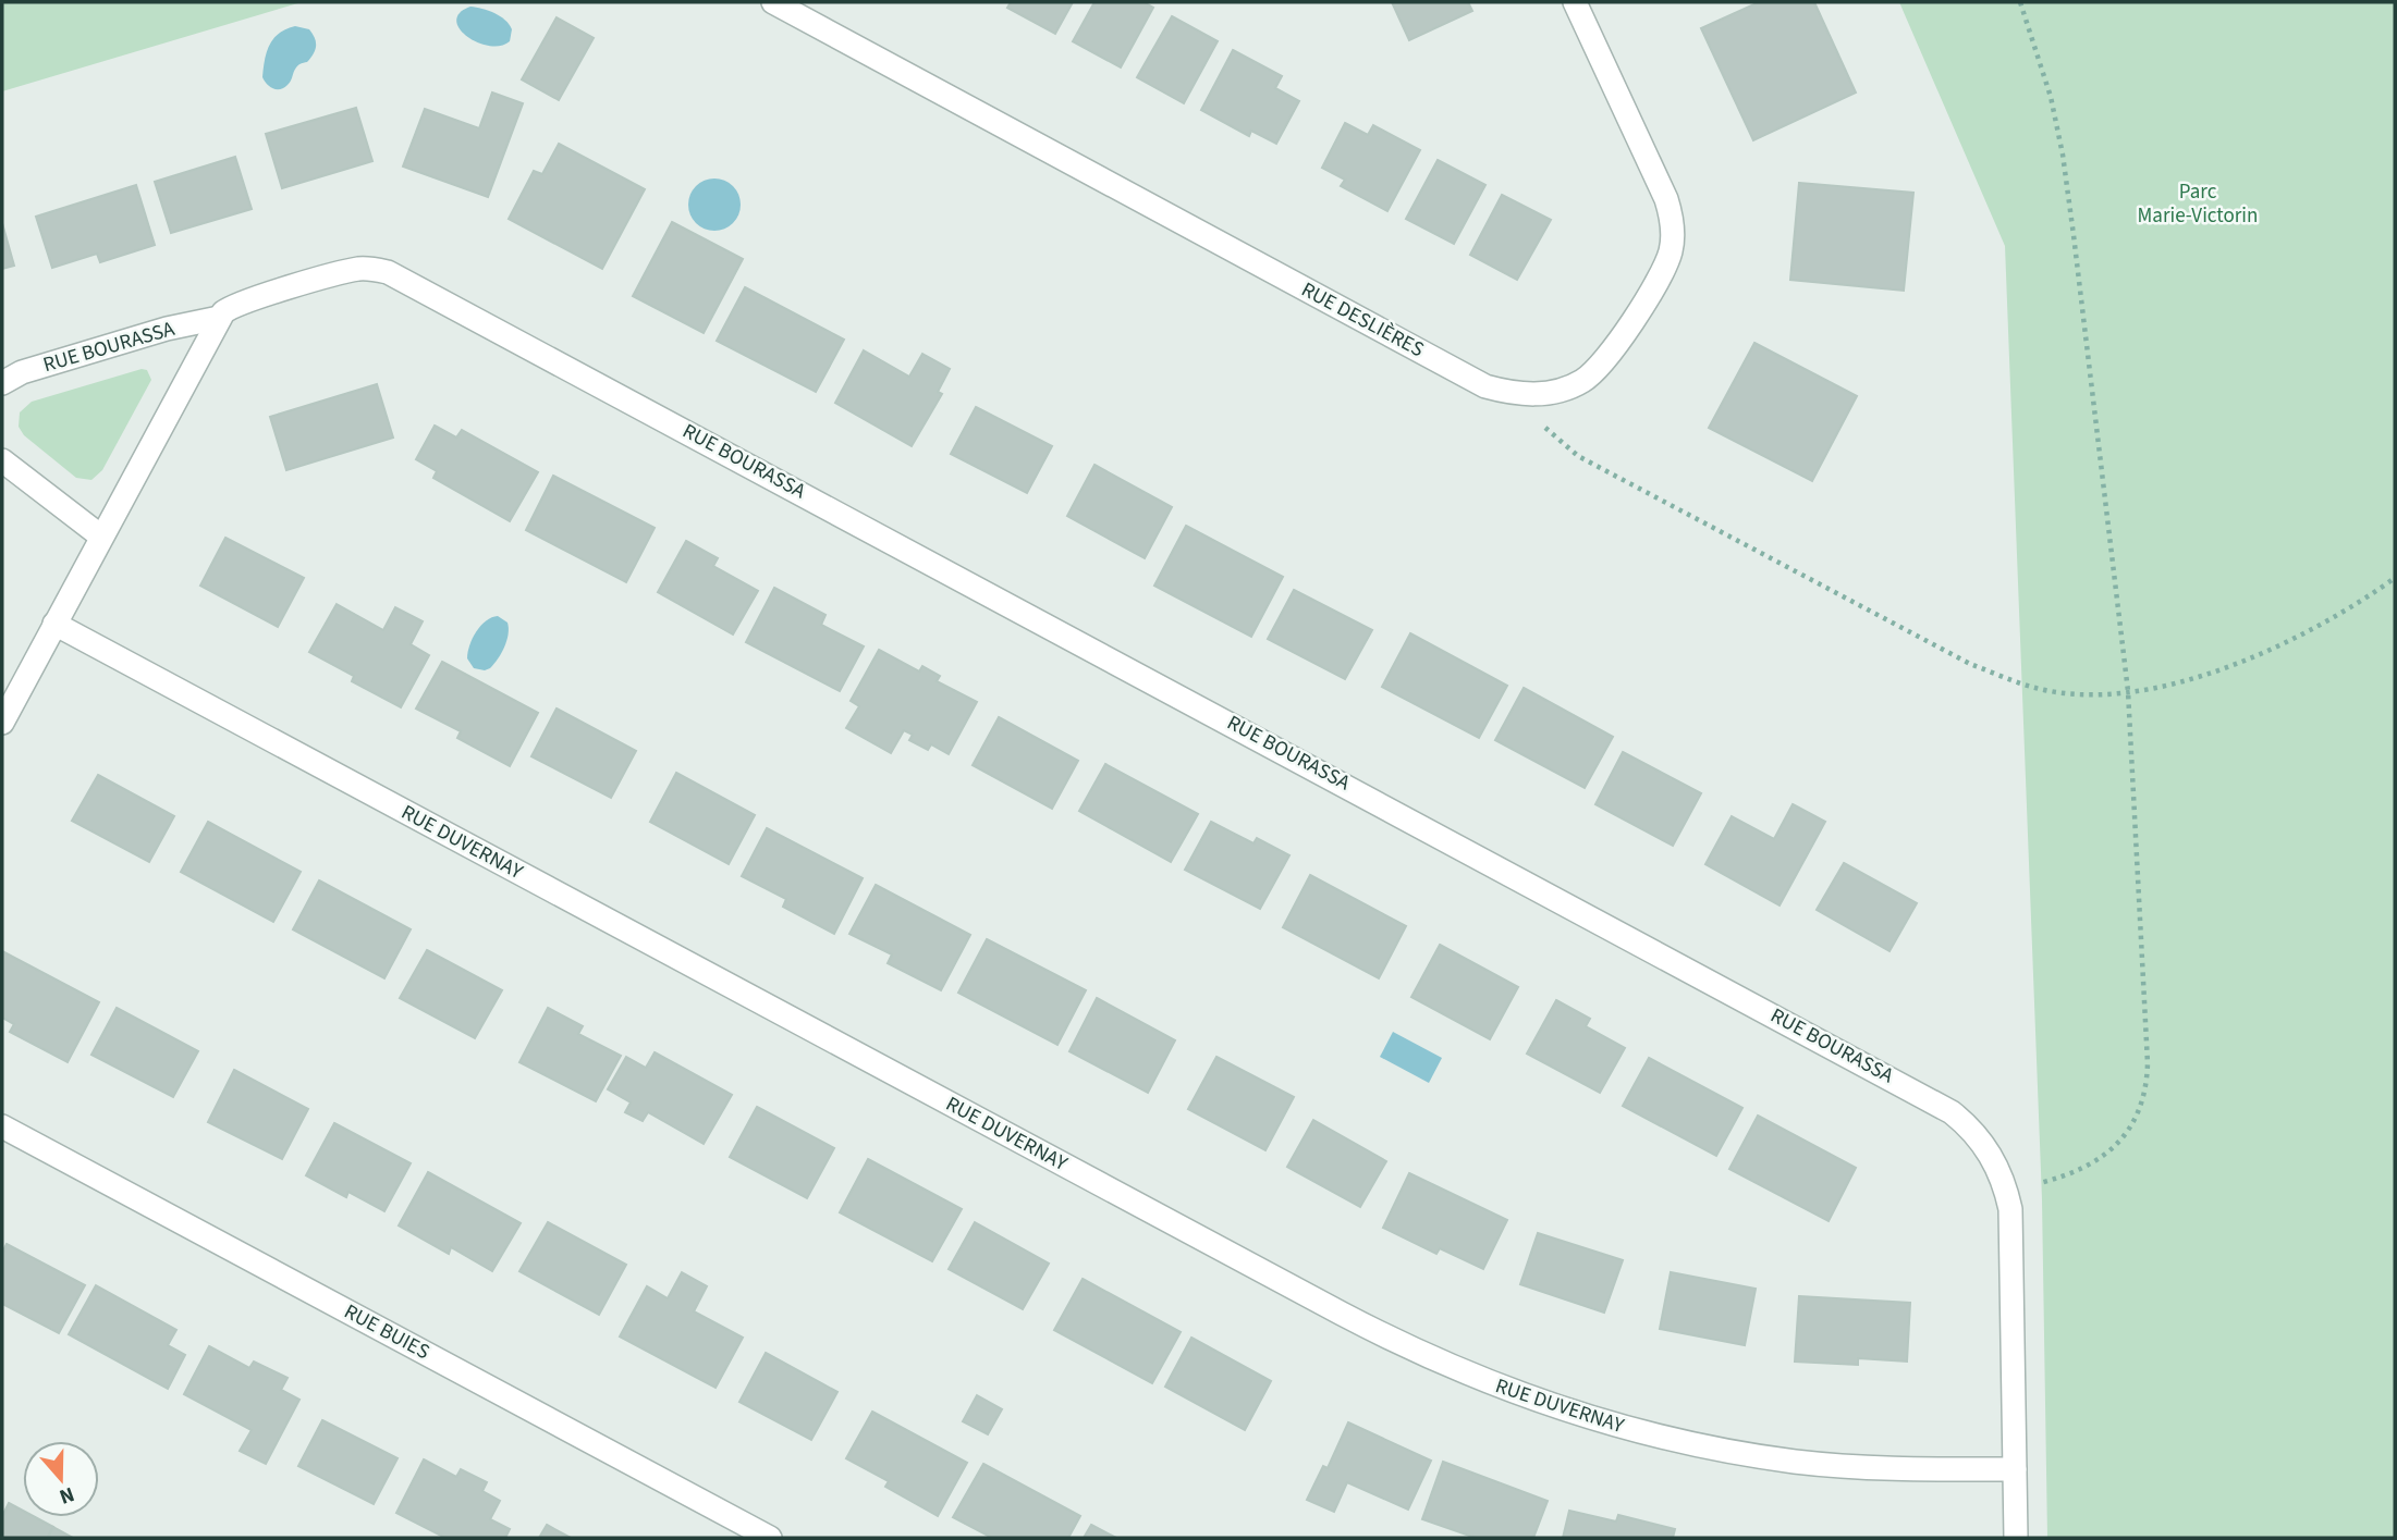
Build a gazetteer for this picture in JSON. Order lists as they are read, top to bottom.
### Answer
{
  "streets": {
    "street": [
      "RUE DESLIÈRES",
      "RUE BOURASSA",
      "RUE DUVERNAY",
      "RUE BUIES"
    ]
  },
  "crossings": [
    ["RUE BOURASSA", "RUE DUVERNAY"]
  ],
  "parks": ["Parc Marie-Victorin"],
  "north": "bottom"
}
